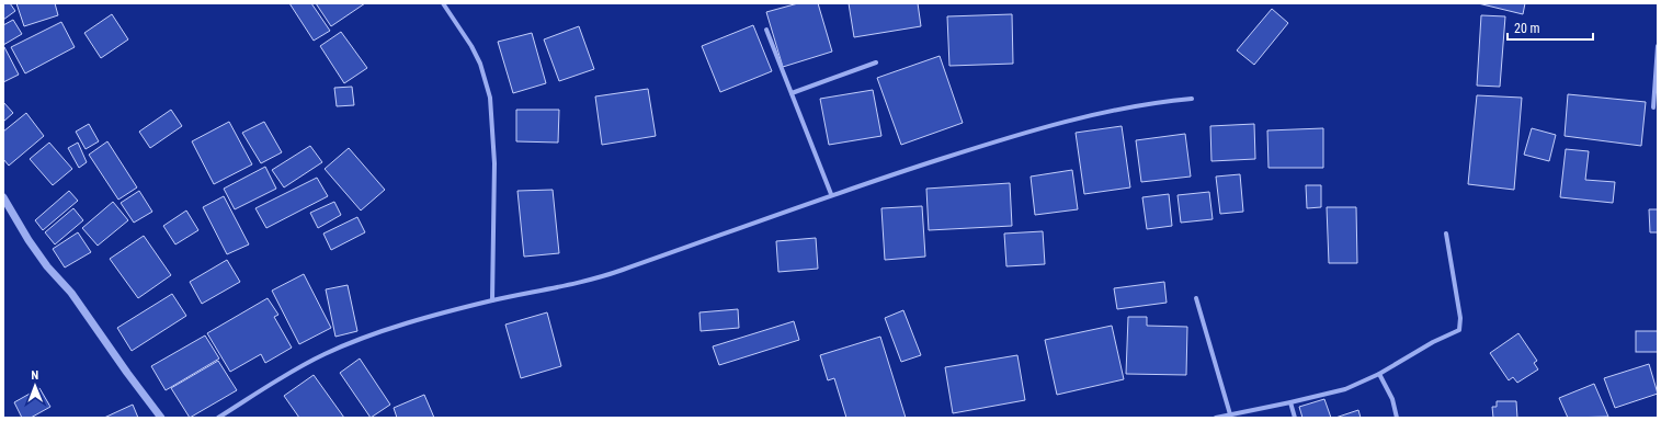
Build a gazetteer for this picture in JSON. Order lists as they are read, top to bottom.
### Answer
{
  "scale_bar": "20 m",
  "north": "top"
}
